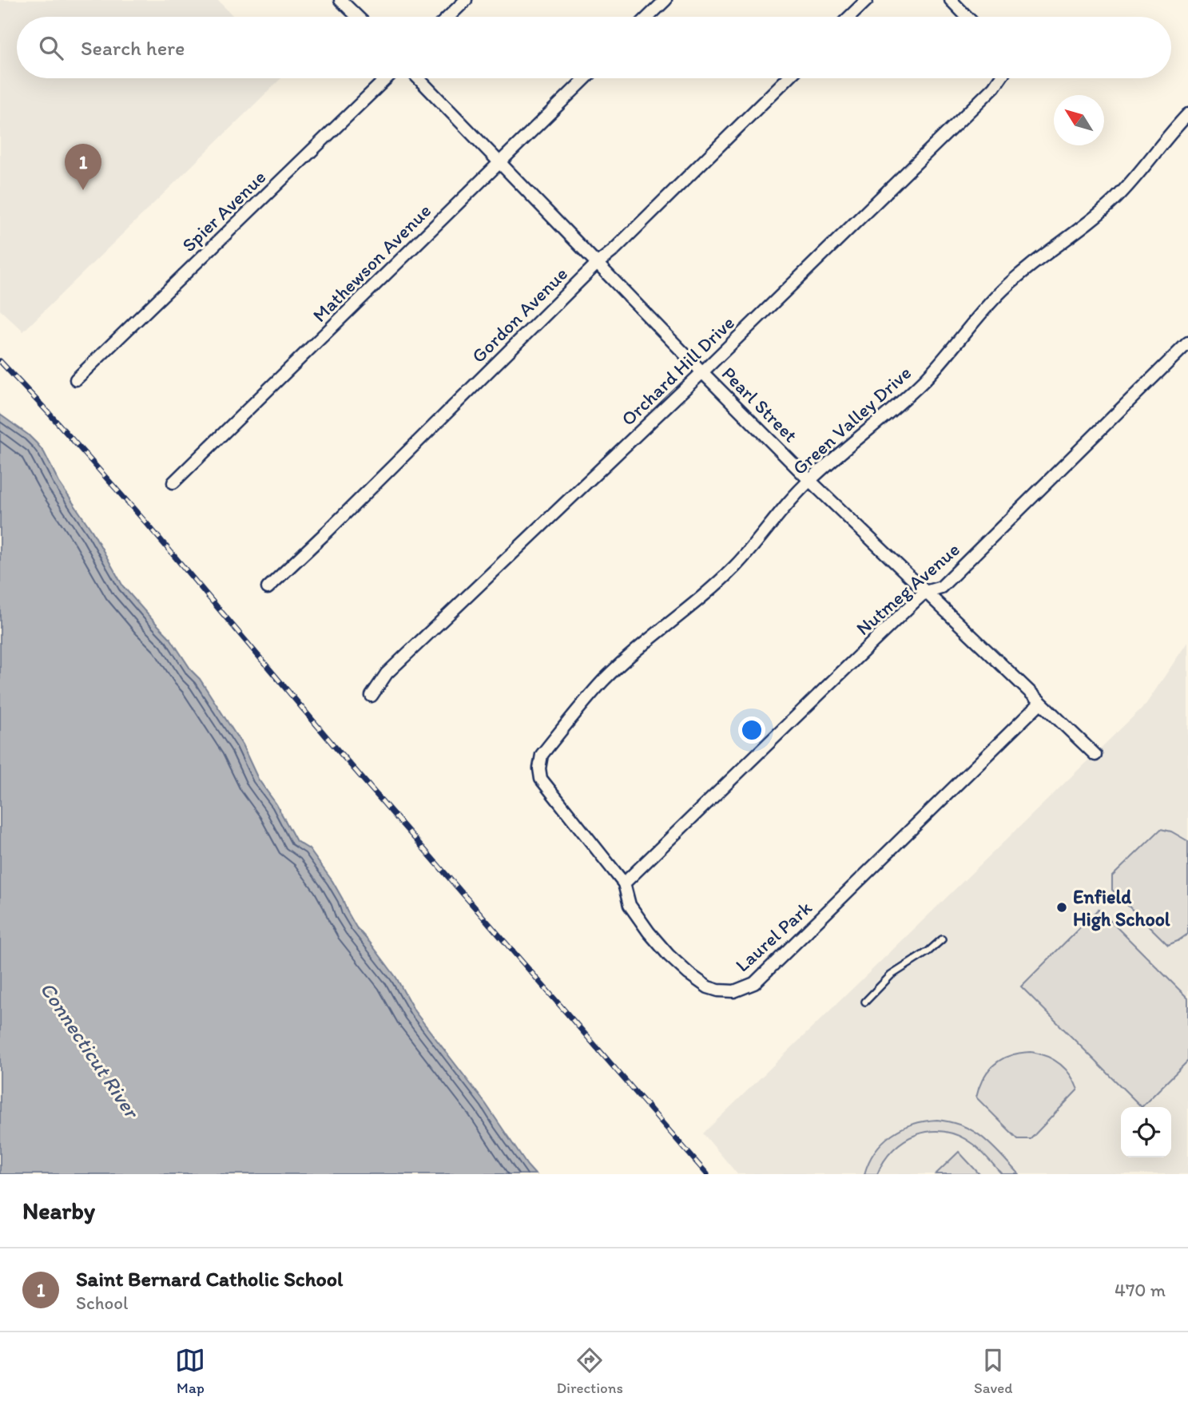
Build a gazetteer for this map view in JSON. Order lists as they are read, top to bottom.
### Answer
{
  "streets": {
    "street": [
      "Spier Avenue",
      "Mathewson Avenue",
      "Gordon Avenue",
      "Orchard Hill Drive",
      "Pearl Street",
      "Green Valley Drive",
      "Nutmeg Avenue",
      "Laurel Park"
    ]
  },
  "crossings": [
    ["Mathewson Avenue", "Pearl Street"],
    ["Gordon Avenue", "Pearl Street"],
    ["Orchard Hill Drive", "Pearl Street"],
    ["Pearl Street", "Green Valley Drive"],
    ["Pearl Street", "Nutmeg Avenue"],
    ["Pearl Street", "Laurel Park"],
    ["Green Valley Drive", "Laurel Park"],
    ["Nutmeg Avenue", "Laurel Park"]
  ],
  "water": ["Connecticut River"],
  "places": ["Enfield High School"],
  "north": "top left",
  "page": {
    "search": "Search here",
    "pins": "1",
    "heading": "Nearby",
    "list": [
      {
        "mark": "1",
        "name": "Saint Bernard Catholic School",
        "note": "School",
        "value": "470 m"
      }
    ],
    "nav": ["Map", "Directions", "Saved"]
  }
}
